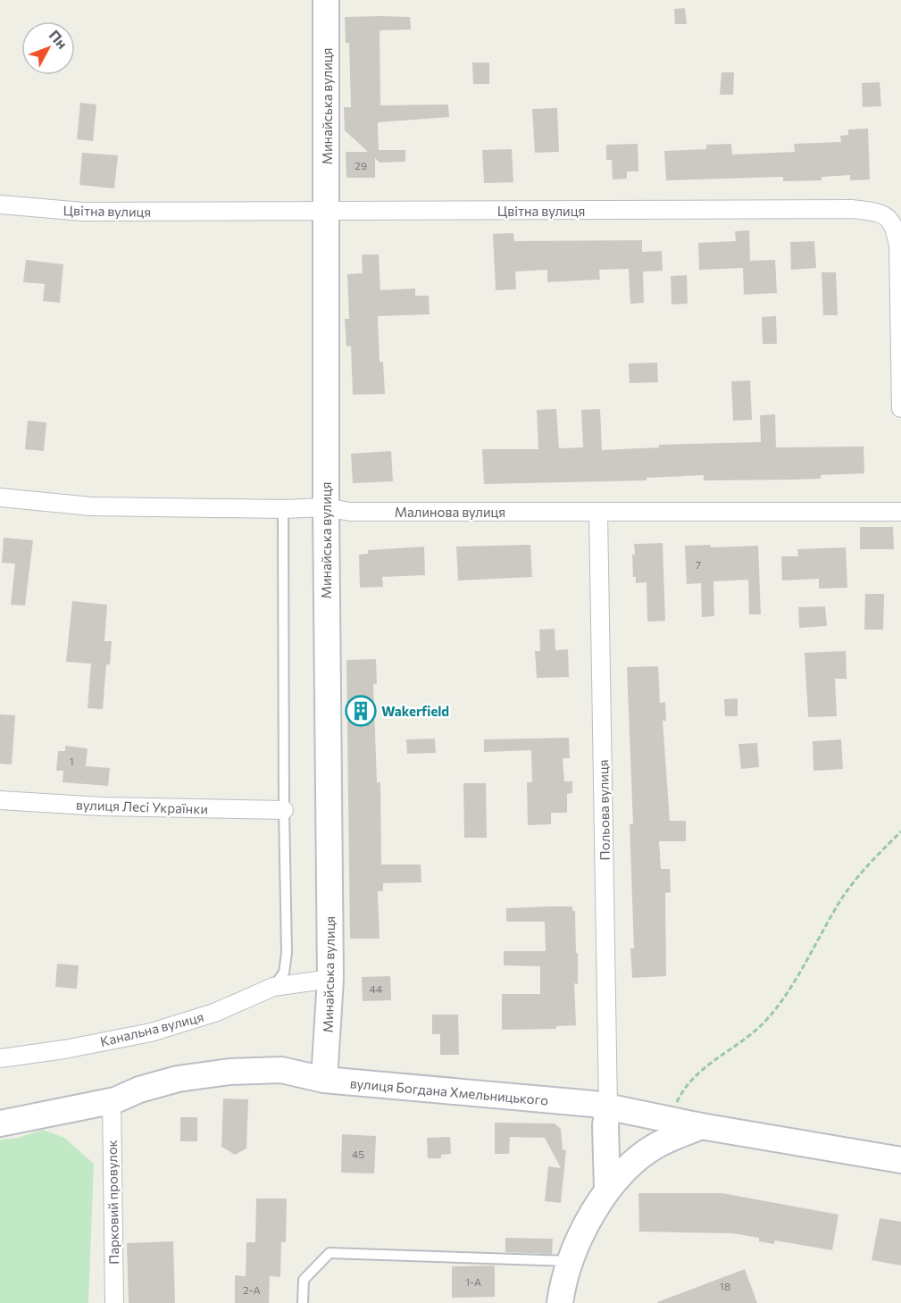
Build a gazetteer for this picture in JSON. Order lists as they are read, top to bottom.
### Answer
{
  "streets": {
    "street": [
      "Минайська вулиця",
      "Цвітна вулиця",
      "Малинова вулиця",
      "вулиця Лесі Українки",
      "Польова вулиця",
      "Канальна вулиця",
      "вулиця Богдана Хмельницького",
      "Парковий провулок"
    ]
  },
  "crossings": [
    ["Минайська вулиця", "Цвітна вулиця"],
    ["Минайська вулиця", "Малинова вулиця"],
    ["Минайська вулиця", "Канальна вулиця"],
    ["Минайська вулиця", "вулиця Богдана Хмельницького"],
    ["Малинова вулиця", "Польова вулиця"],
    ["Польова вулиця", "вулиця Богдана Хмельницького"],
    ["вулиця Богдана Хмельницького", "Парковий провулок"]
  ],
  "places": {
    "building": ["Wakerfield"]
  },
  "house_numbers": [
    "29",
    "7",
    "1",
    "44",
    "45",
    "1-А",
    "18",
    "2-А"
  ],
  "north": "top right"
}
